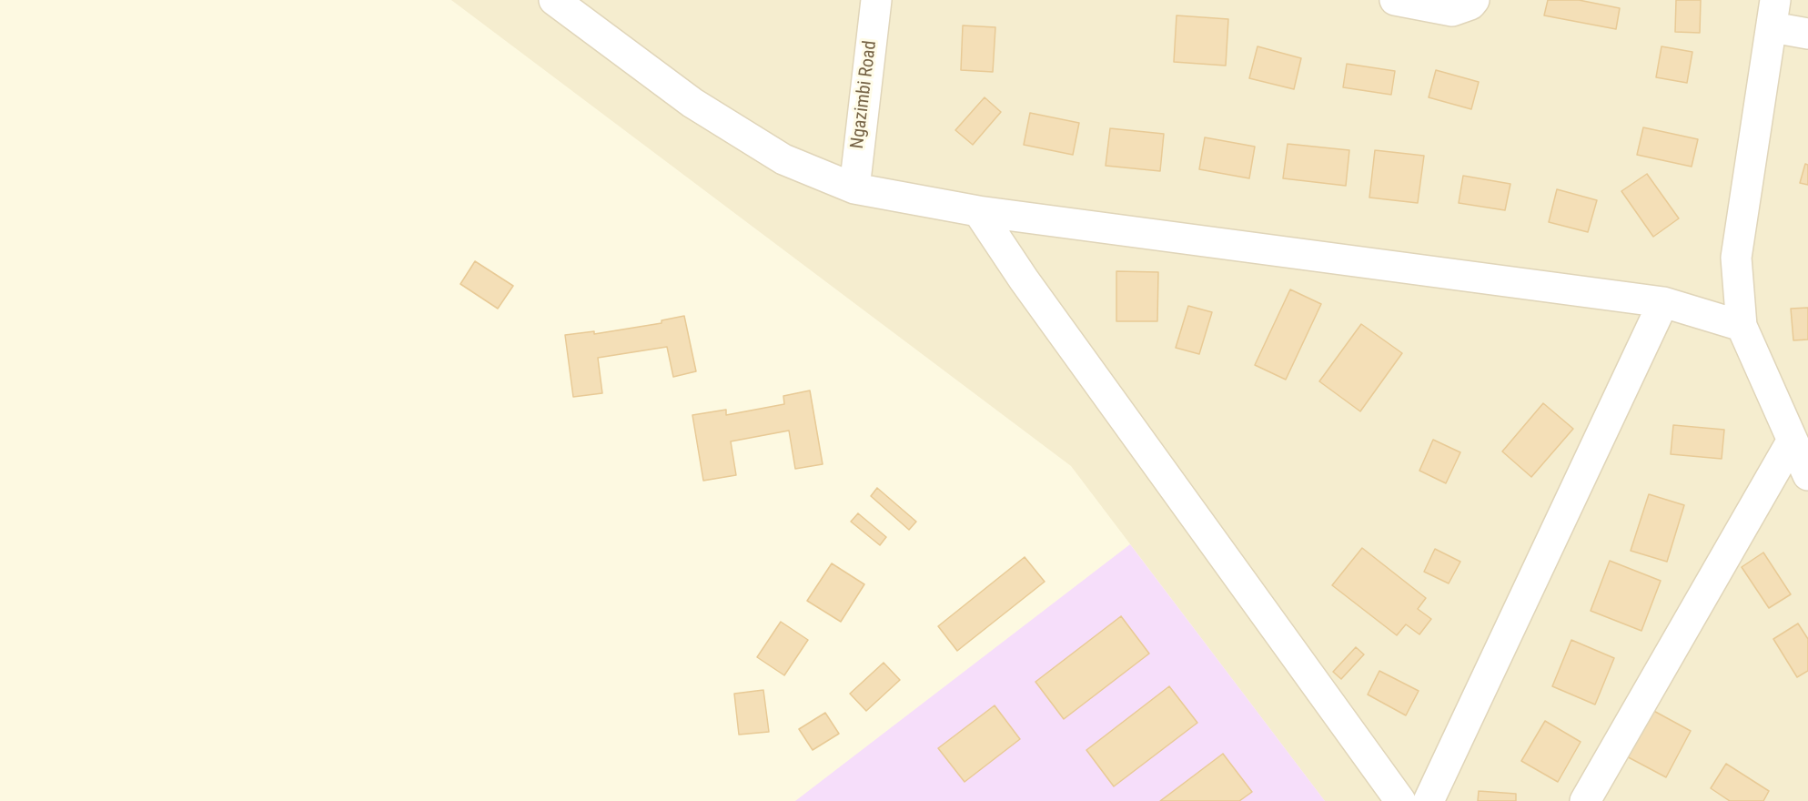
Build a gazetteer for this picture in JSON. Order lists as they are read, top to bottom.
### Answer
{
  "streets": {
    "street": ["Ngazimbi Road"]
  }
}
